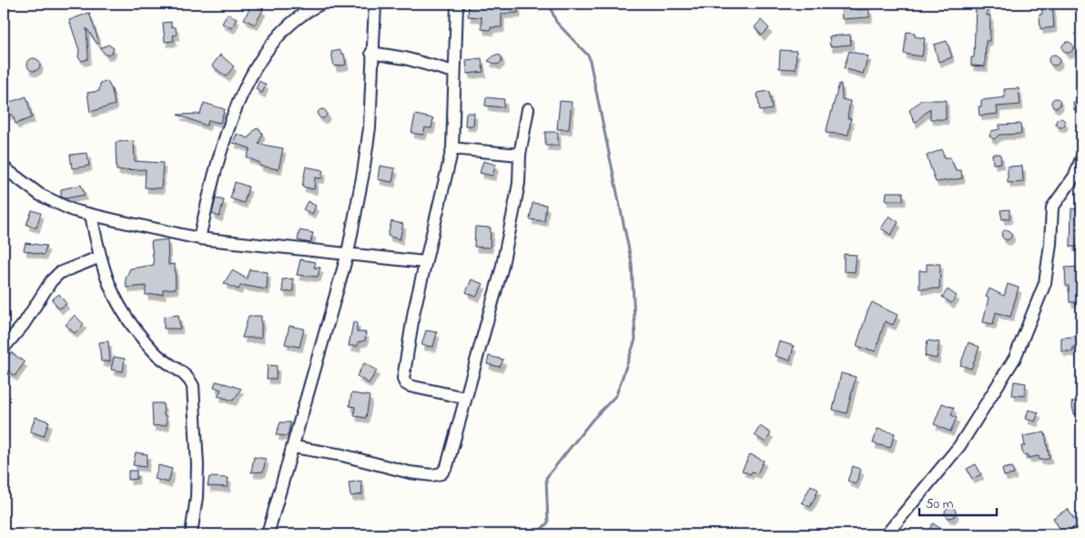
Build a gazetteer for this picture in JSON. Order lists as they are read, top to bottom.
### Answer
{
  "scale_bar": "50 m"
}
